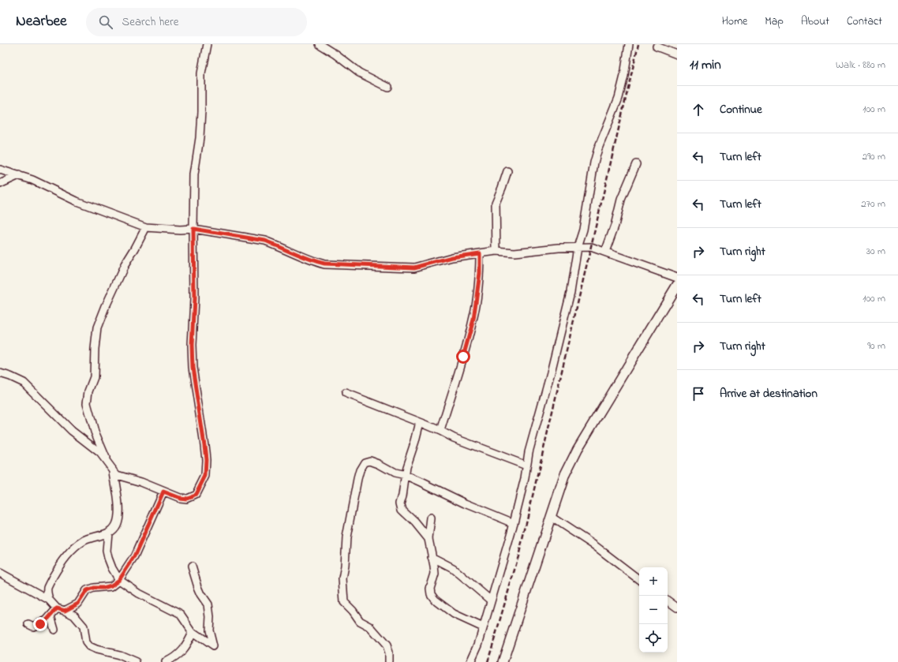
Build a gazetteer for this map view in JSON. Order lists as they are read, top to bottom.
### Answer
{
  "page": {
    "header": "Nearbee",
    "search": "Search here",
    "nav": [
      "Home",
      "Map",
      "About",
      "Contact"
    ],
    "heading": ["11 min", "Walk · 880 m"],
    "list": [
      ["Continue", "100 m"],
      ["Turn left", "290 m"],
      ["Turn left", "270 m"],
      ["Turn right", "30 m"],
      ["Turn left", "100 m"],
      ["Turn right", "90 m"],
      "Arrive at destination"
    ],
    "map_buttons": ["+", "−"]
  }
}
